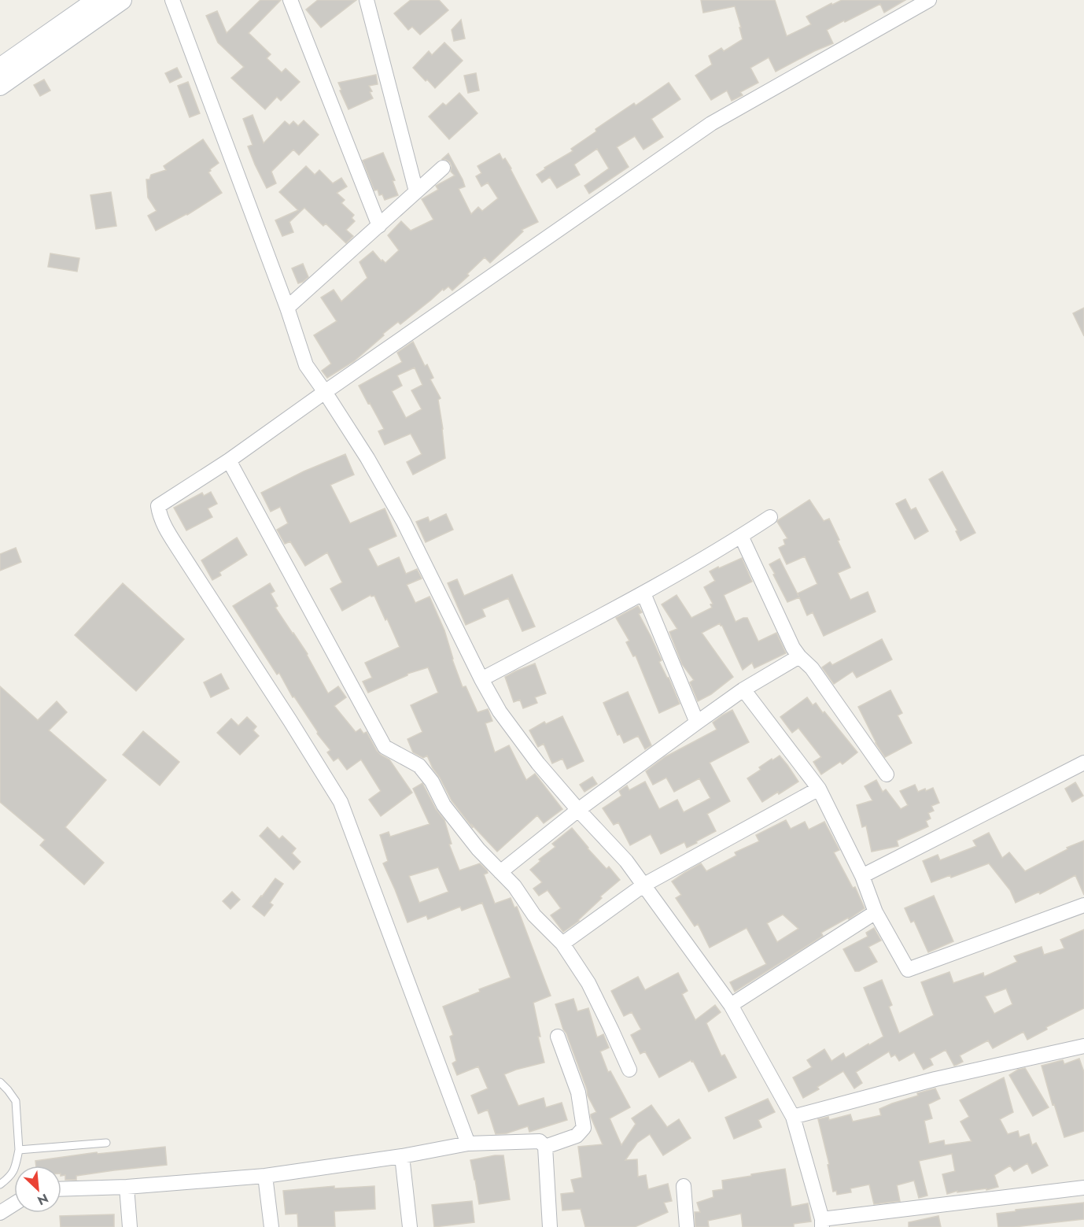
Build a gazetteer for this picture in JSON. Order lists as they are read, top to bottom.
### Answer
{
  "north": "bottom right"
}
